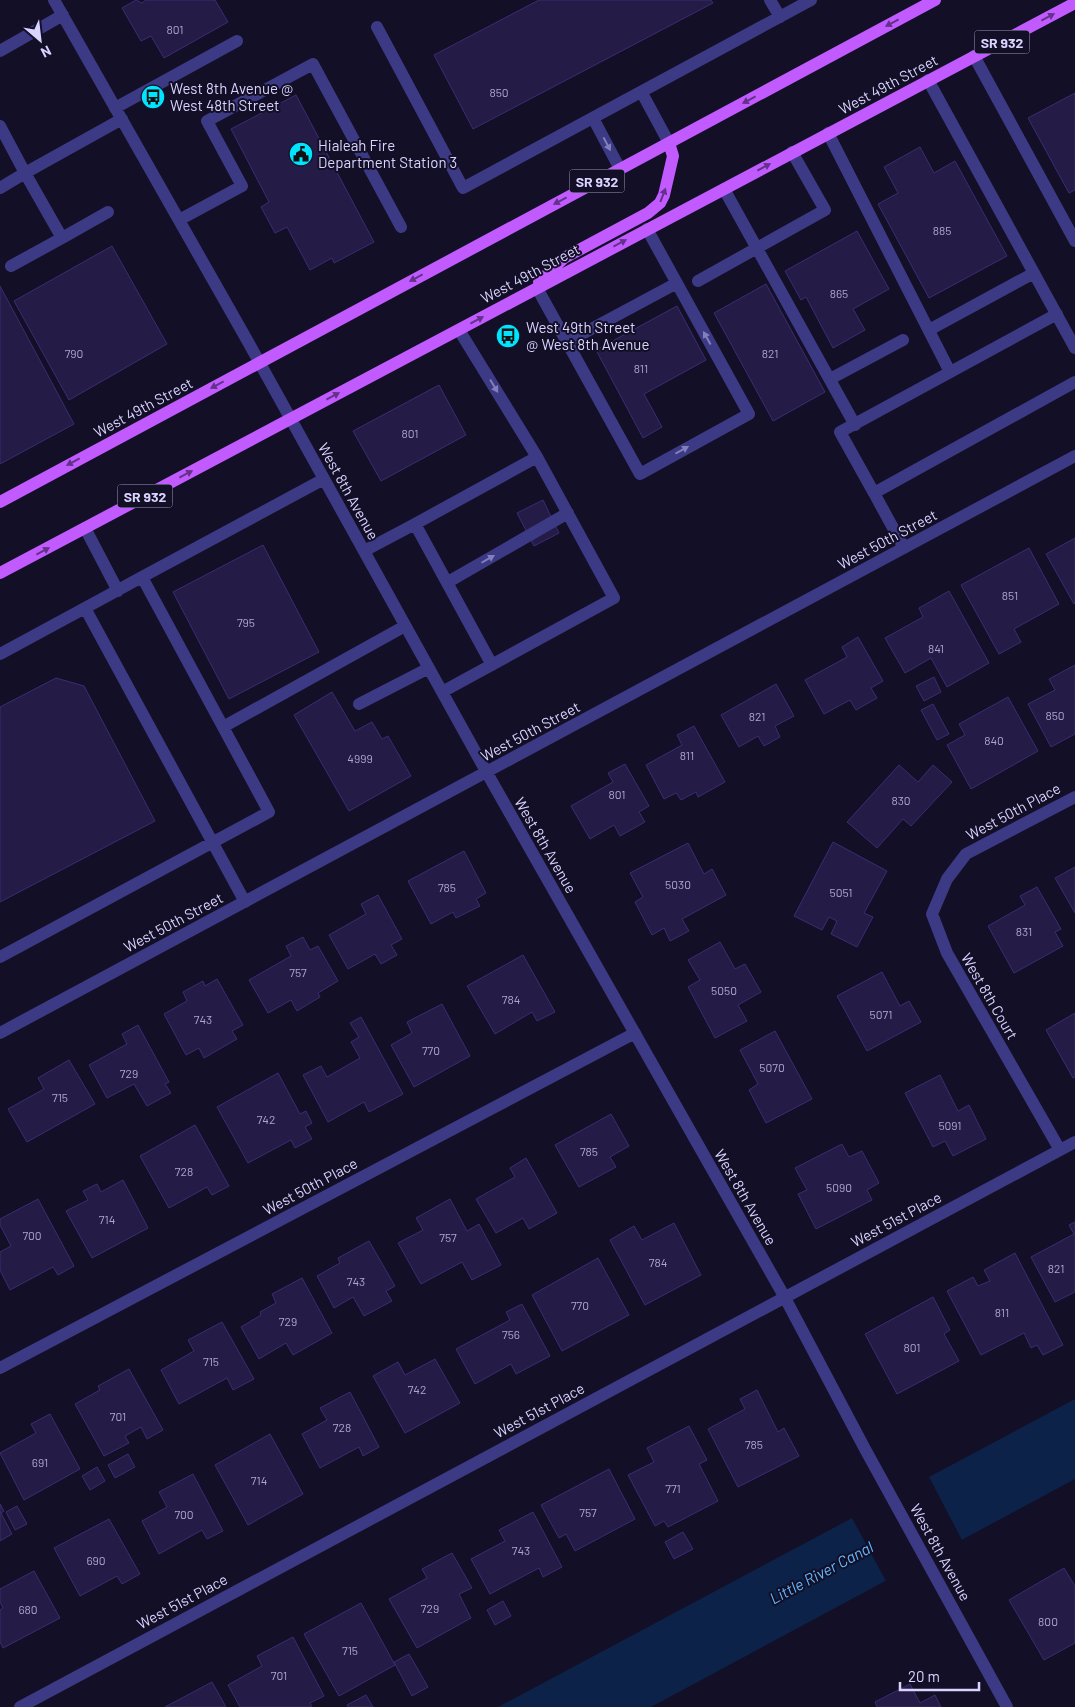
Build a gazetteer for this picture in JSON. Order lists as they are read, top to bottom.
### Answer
{
  "streets": {
    "main road": ["SR 932", "West 49th Street"],
    "street": [
      "West 8th Avenue",
      "West 50th Street",
      "West 50th Place",
      "West 8th Court",
      "West 51st Place"
    ]
  },
  "crossings": [
    ["West 49th Street", "West 8th Avenue"],
    ["West 8th Avenue", "West 50th Street"],
    ["West 8th Avenue", "West 50th Place"],
    ["West 8th Avenue", "West 51st Place"],
    ["West 50th Place", "West 8th Court"],
    ["West 8th Court", "West 51st Place"]
  ],
  "water": ["Little River Canal"],
  "places": {
    "bus stop": ["West 8th Avenue @ West 48th Street", "West 49th Street @ West 8th Avenue"],
    "public building": ["Hialeah Fire Department Station 3"]
  },
  "house_numbers": [
    "801",
    "850",
    "885",
    "865",
    "790",
    "821",
    "811",
    "801",
    "851",
    "795",
    "841",
    "850",
    "821",
    "840",
    "811",
    "4999",
    "801",
    "830",
    "5030",
    "785",
    "5051",
    "831",
    "757",
    "5050",
    "784",
    "5071",
    "743",
    "770",
    "5070",
    "729",
    "715",
    "742",
    "5091",
    "785",
    "728",
    "5090",
    "714",
    "700",
    "757",
    "784",
    "821",
    "743",
    "770",
    "811",
    "729",
    "756",
    "801",
    "715",
    "742",
    "701",
    "728",
    "785",
    "691",
    "714",
    "771",
    "757",
    "700",
    "743",
    "690",
    "729",
    "680",
    "800",
    "715",
    "701"
  ],
  "scale_bar": "20 m",
  "north": "bottom right"
}
